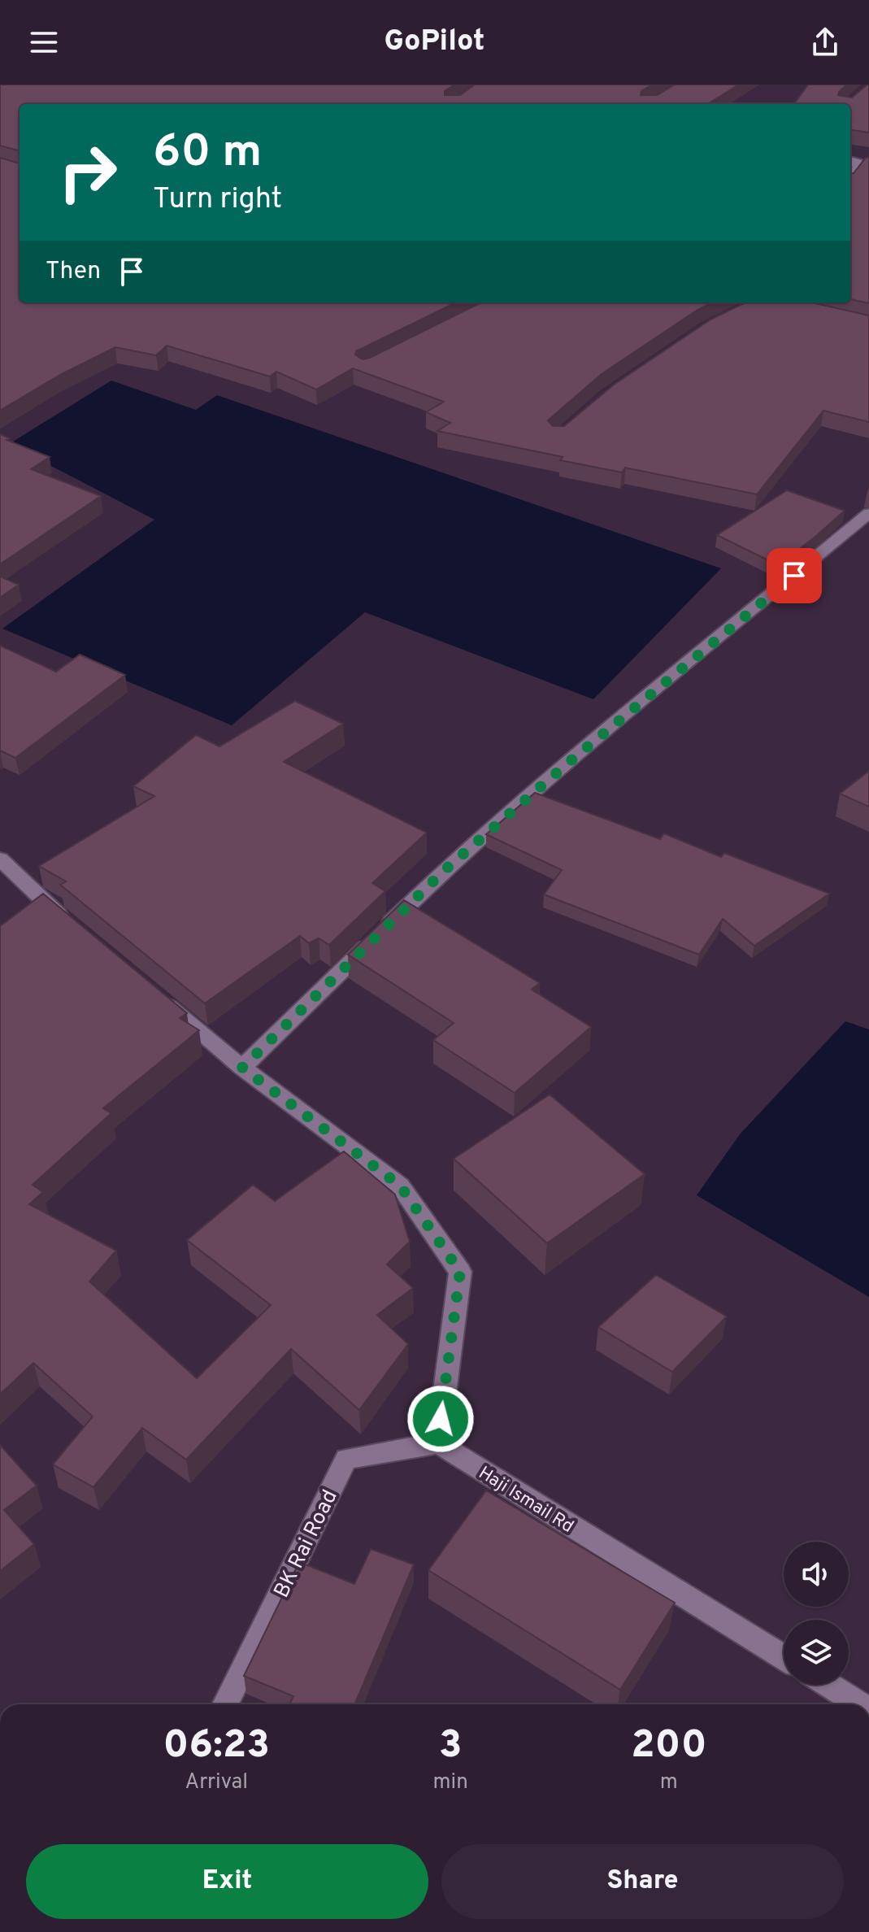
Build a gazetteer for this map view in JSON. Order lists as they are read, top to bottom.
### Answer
{
  "streets": {
    "street": ["Haji Ismail Rd", "BK Rai Road"]
  },
  "crossings": [
    ["Haji Ismail Rd", "BK Rai Road"]
  ],
  "page": {
    "header": "GoPilot",
    "turn": ["60 m", "Turn right"],
    "then": "Then",
    "eta": [
      "06:23",
      "Arrival",
      "3",
      "min",
      "200",
      "m"
    ],
    "buttons": ["Exit", "Share"]
  }
}
